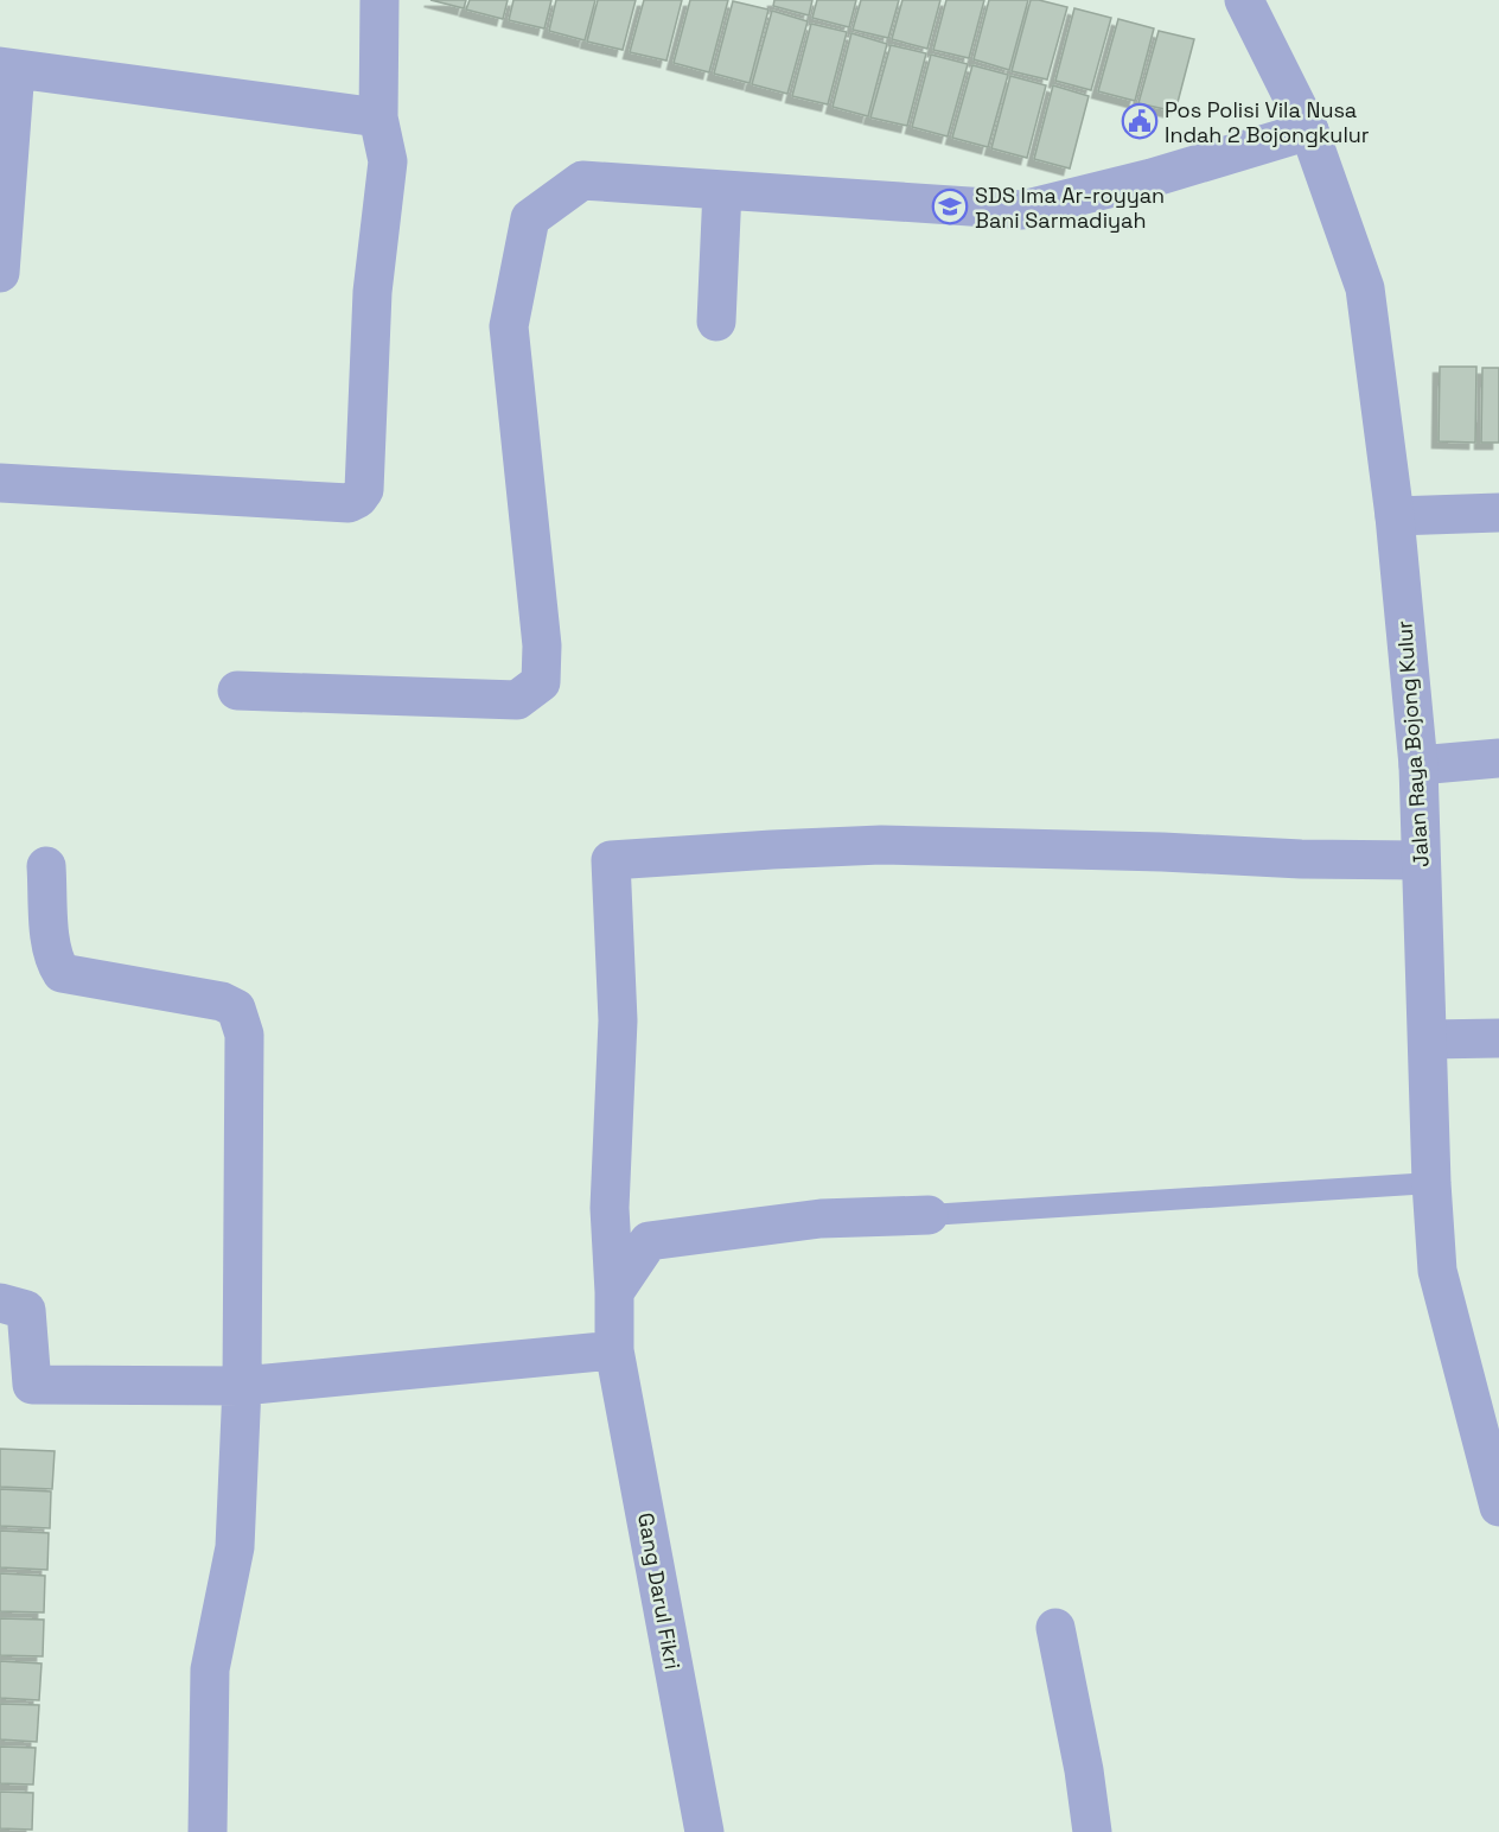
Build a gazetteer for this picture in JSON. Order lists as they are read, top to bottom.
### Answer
{
  "streets": {
    "street": ["Jalan Raya Bojong Kulur", "Gang Darul Fikri"]
  },
  "crossings": [
    ["Jalan Raya Bojong Kulur", "Gang Darul Fikri"]
  ],
  "places": {
    "public building": ["Pos Polisi Vila Nusa Indah 2 Bojongkulur"],
    "school or university": ["SDS Ima Ar-royyan Bani Sarmadiyah"]
  }
}
